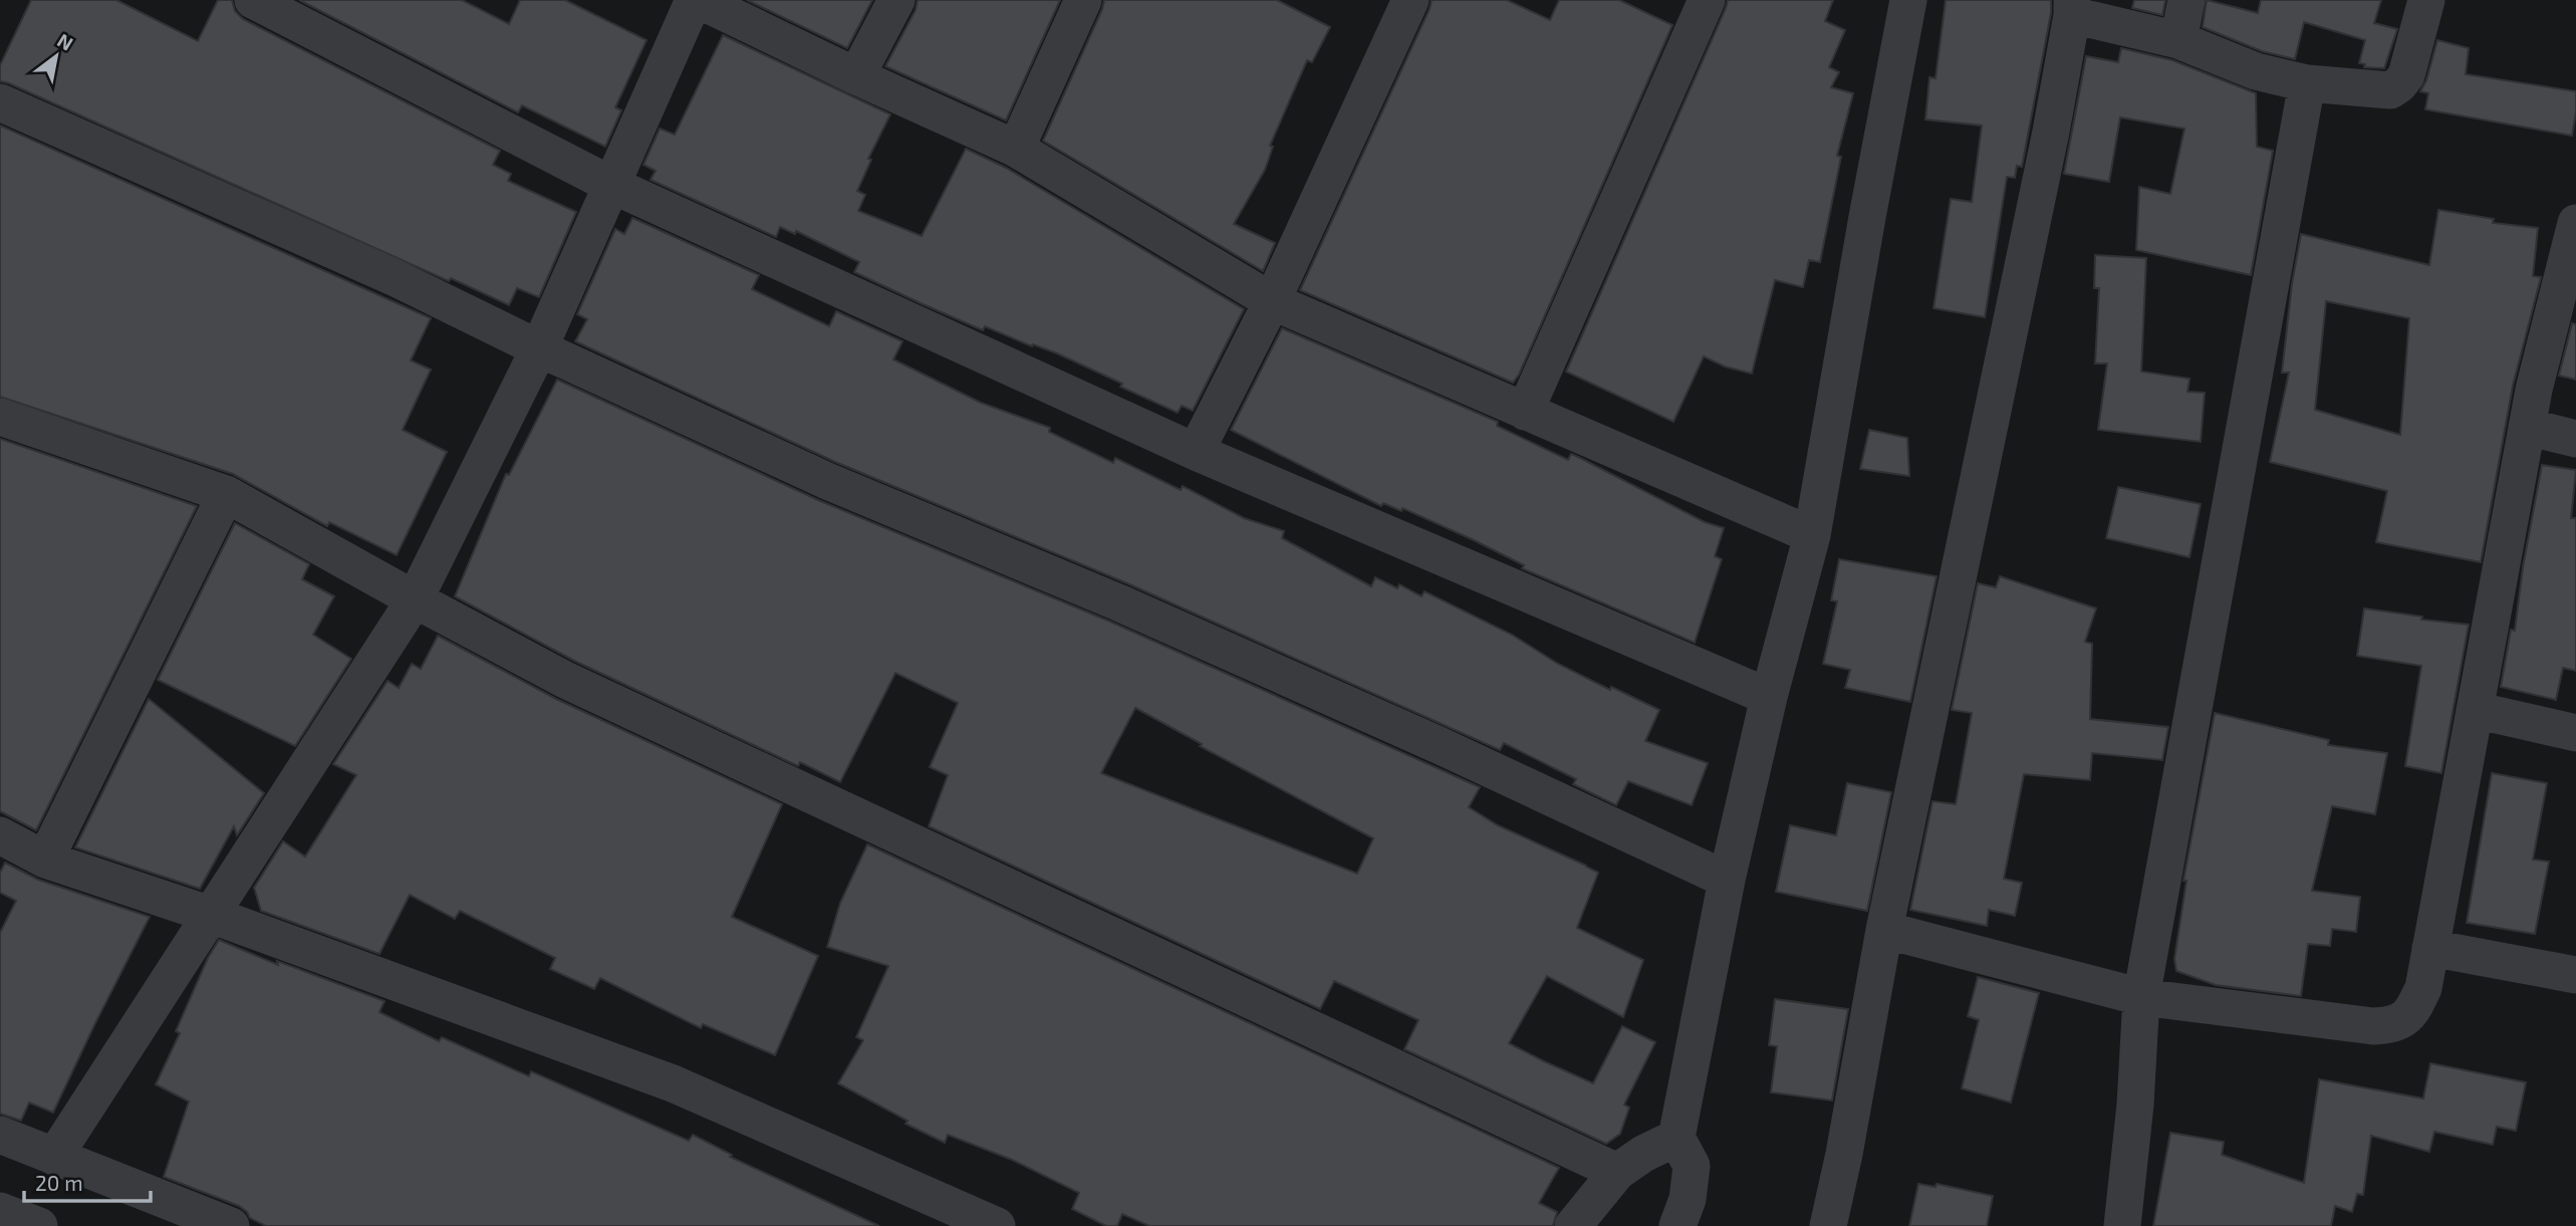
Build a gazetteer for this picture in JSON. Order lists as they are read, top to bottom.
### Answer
{
  "scale_bar": "20 m",
  "north": "top right"
}
